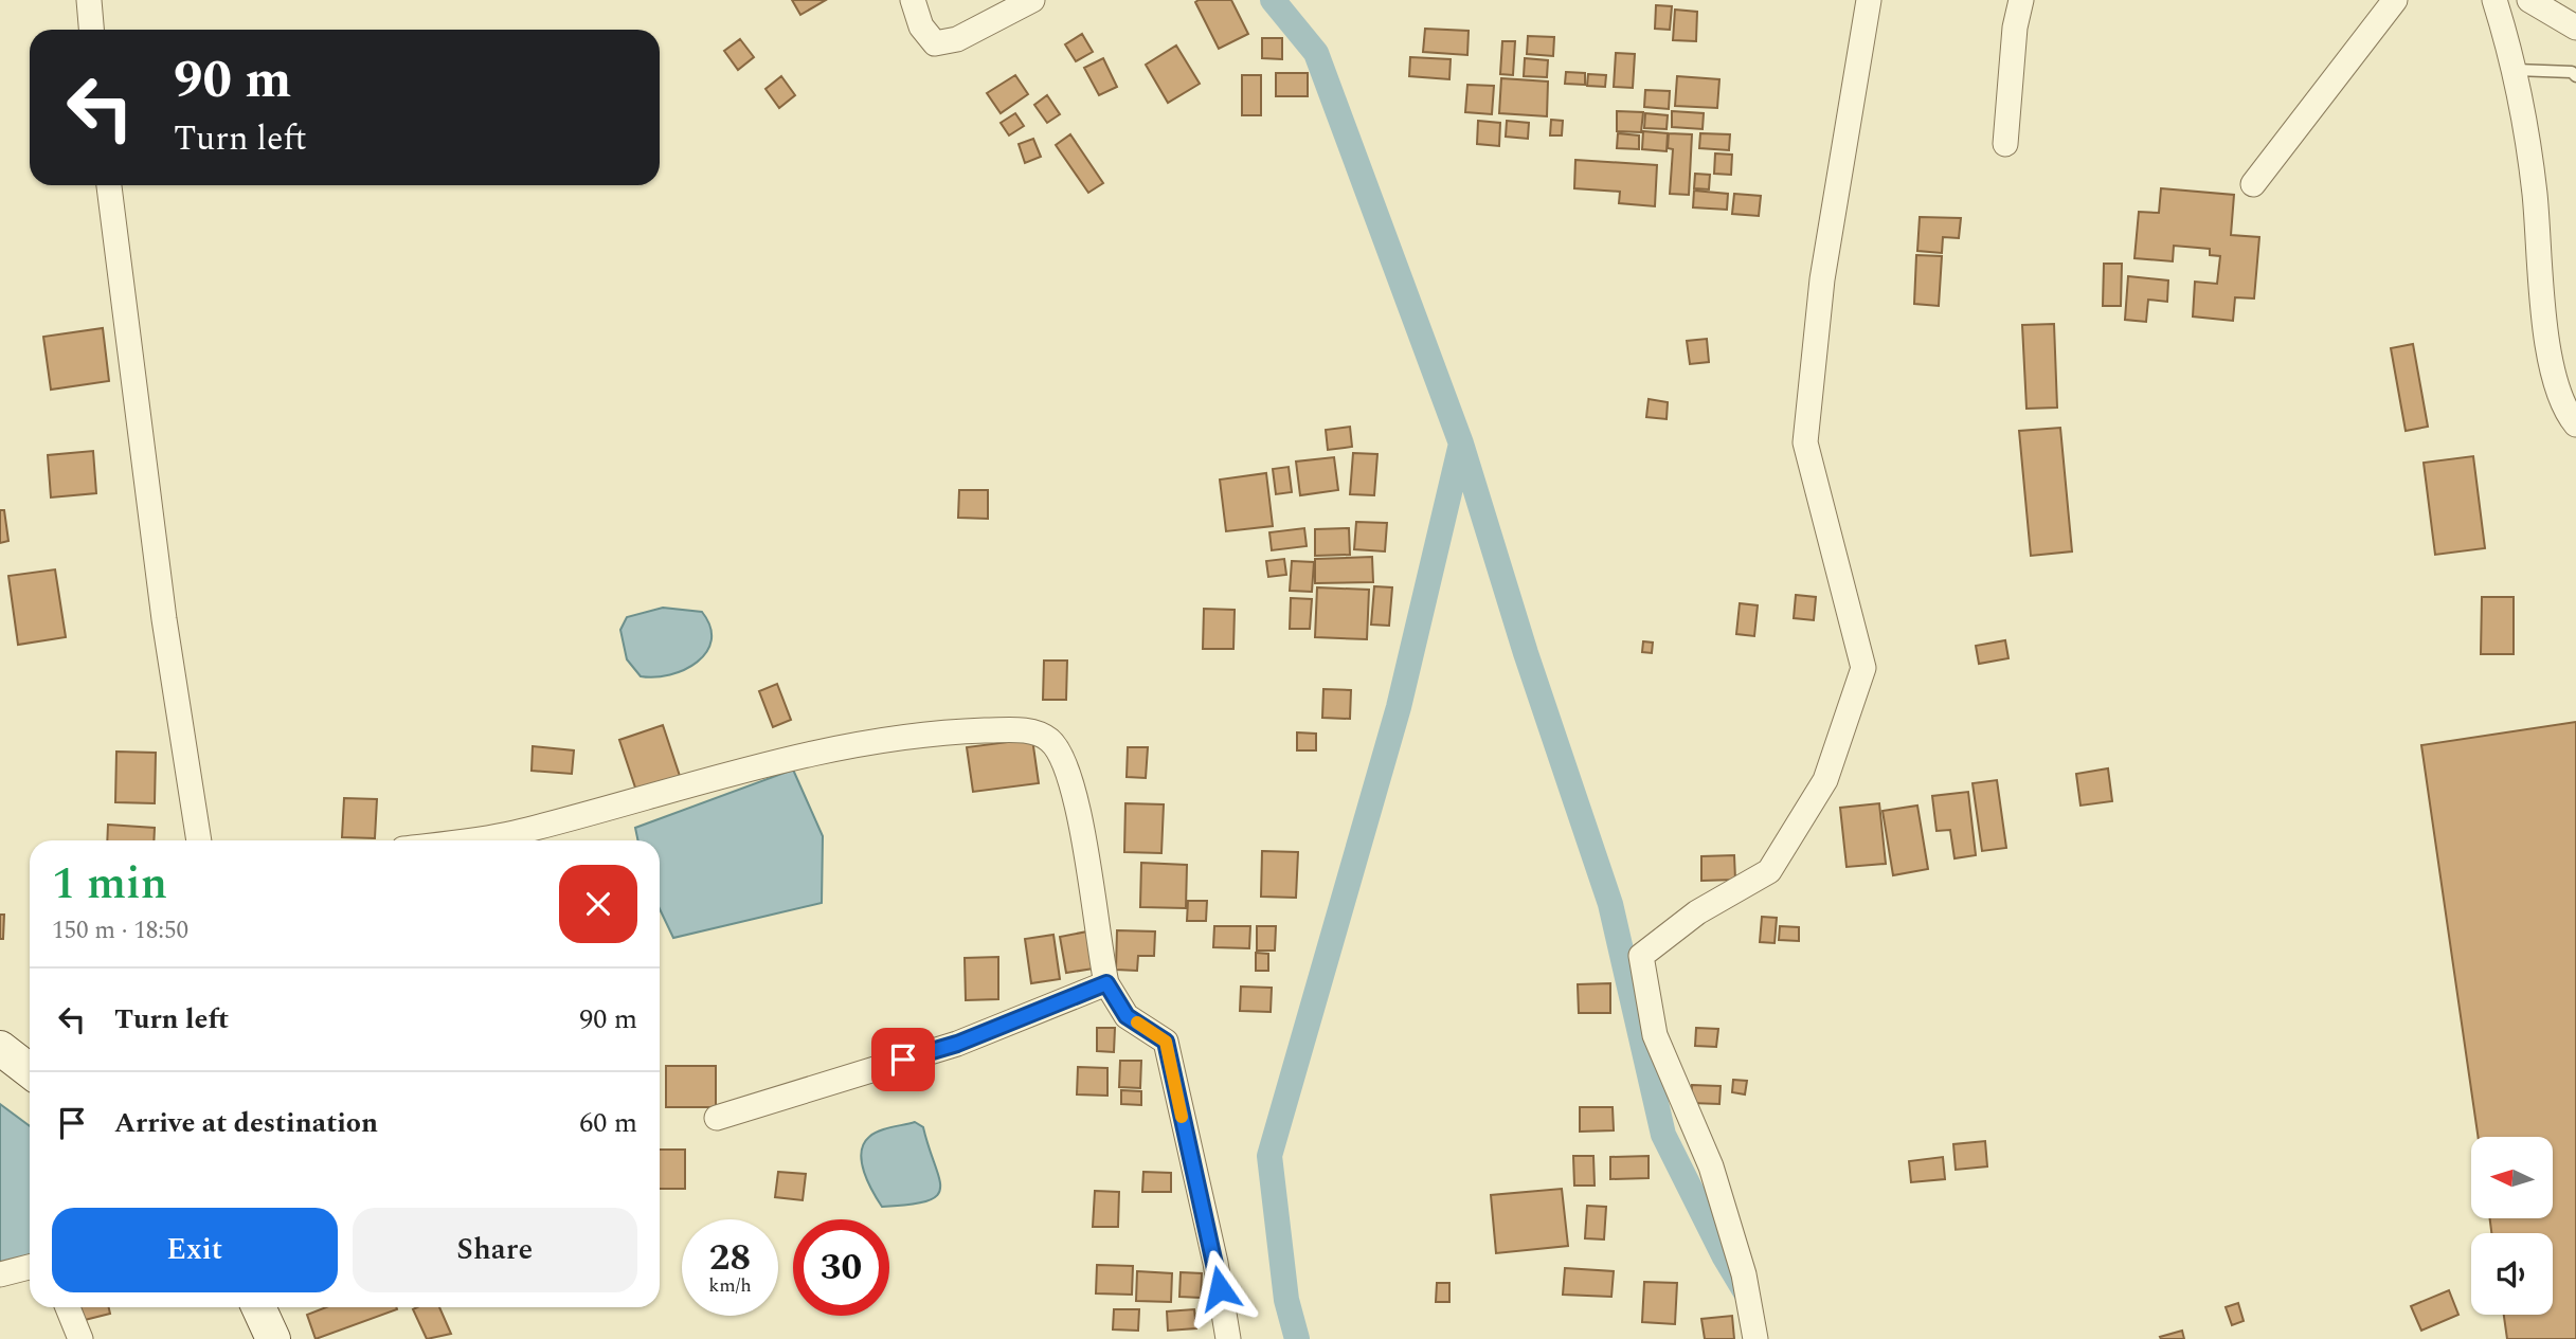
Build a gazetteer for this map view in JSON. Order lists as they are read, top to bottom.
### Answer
{
  "north": "left",
  "page": {
    "turn": ["90 m", "Turn left"],
    "heading": ["1 min", "150 m · 18:50"],
    "list": [
      {
        "name": "Turn left",
        "value": "90 m"
      },
      {
        "name": "Arrive at destination",
        "value": "60 m"
      }
    ],
    "buttons": ["Exit", "Share"],
    "speed": "28 km/h",
    "limit": "30"
  }
}
